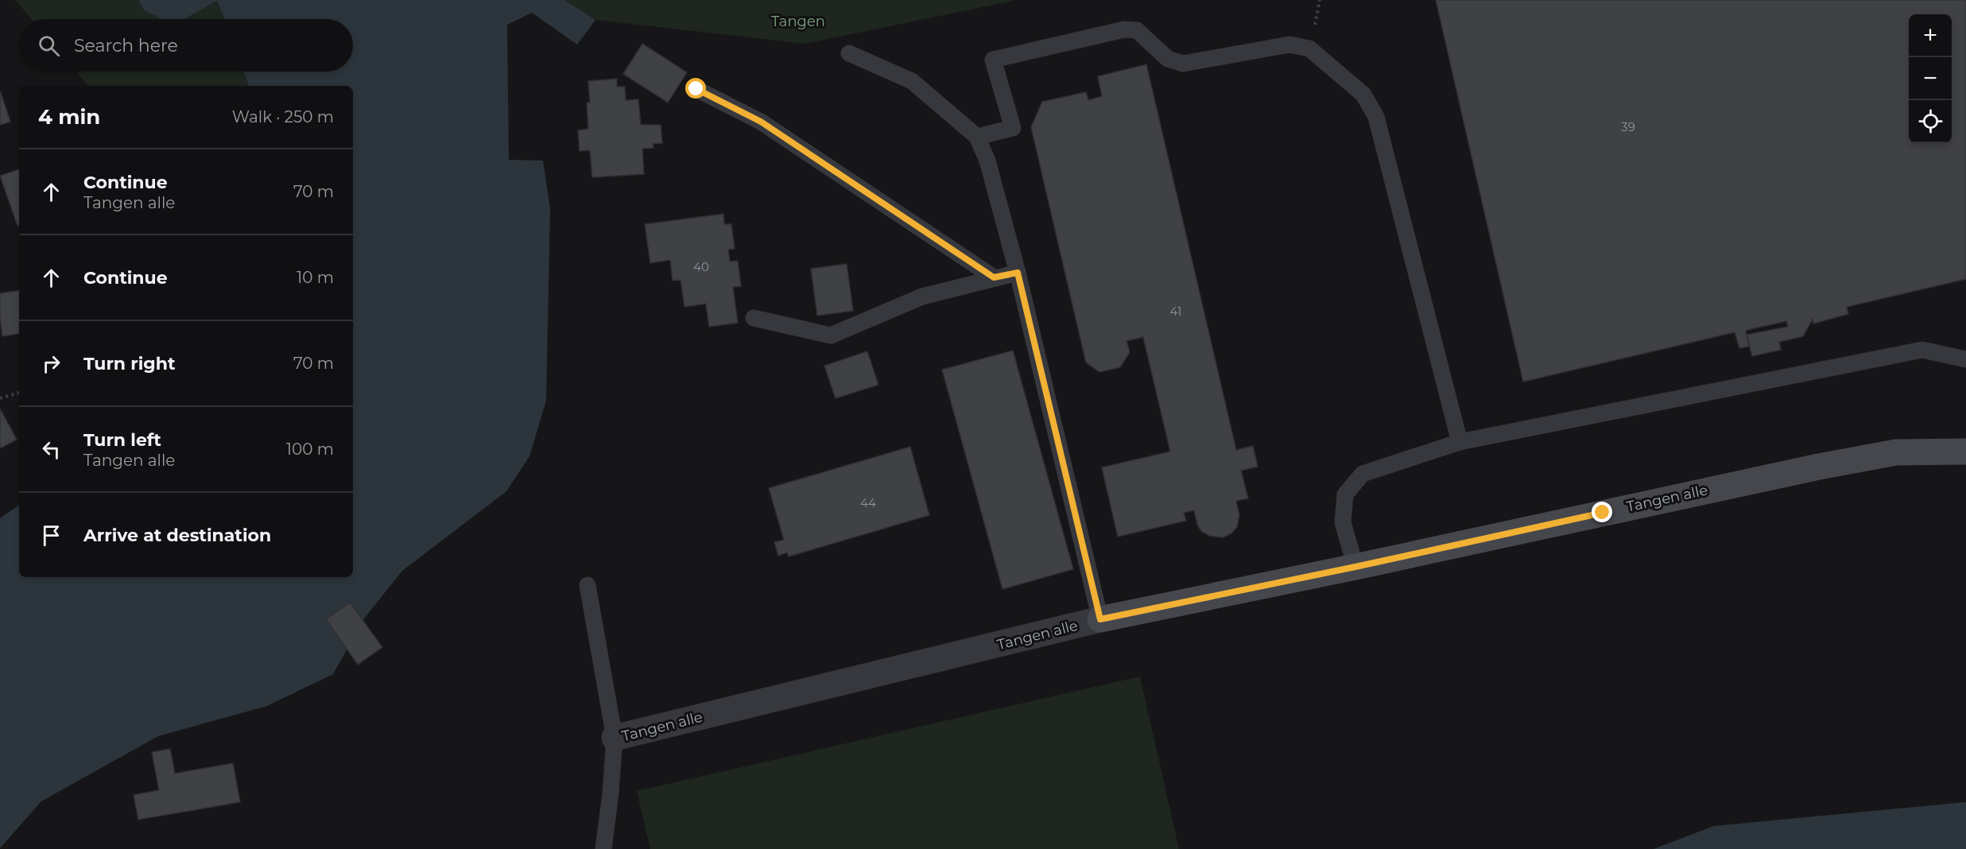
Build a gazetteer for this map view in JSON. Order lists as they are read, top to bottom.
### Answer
{
  "streets": {
    "main road": ["Tangen alle"]
  },
  "parks": ["Tangen"],
  "house_numbers": [
    "39",
    "40",
    "41",
    "44"
  ],
  "page": {
    "map_buttons": ["+", "−"],
    "search": "Search here",
    "heading": ["4 min", "Walk · 250 m"],
    "list": [
      ["Continue", "Tangen alle", "70 m"],
      ["Continue", "10 m"],
      ["Turn right", "70 m"],
      ["Turn left", "Tangen alle", "100 m"],
      "Arrive at destination"
    ]
  }
}
